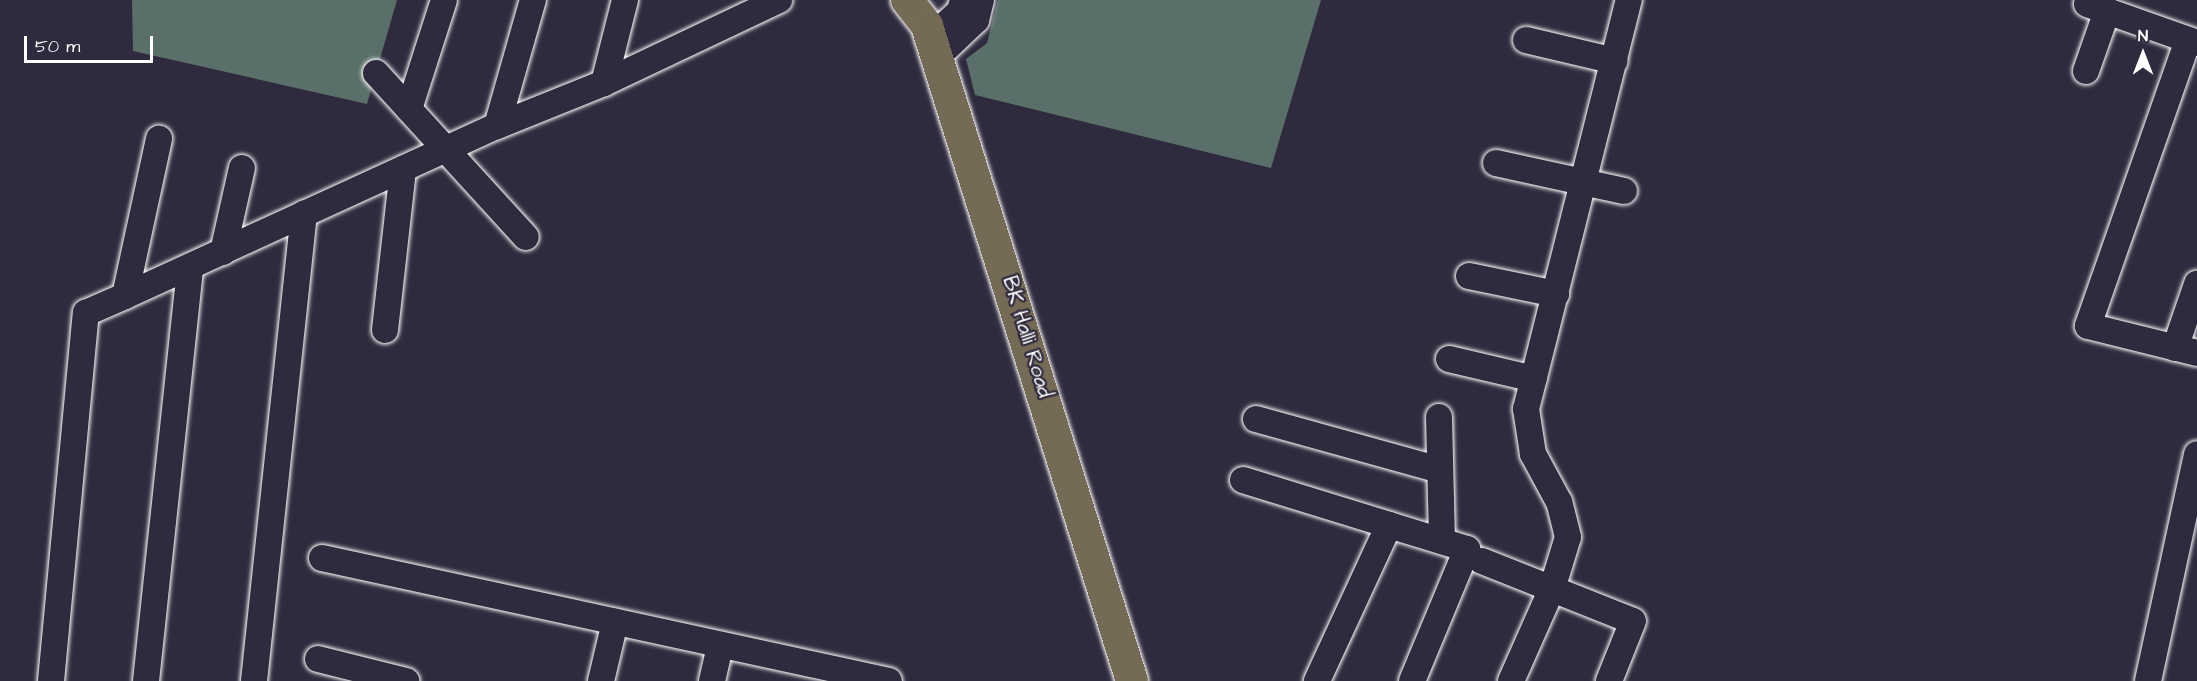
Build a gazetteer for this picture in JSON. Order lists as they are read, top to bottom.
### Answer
{
  "streets": {
    "main road": ["BK Halli Road"]
  },
  "scale_bar": "50 m",
  "north": "top"
}
